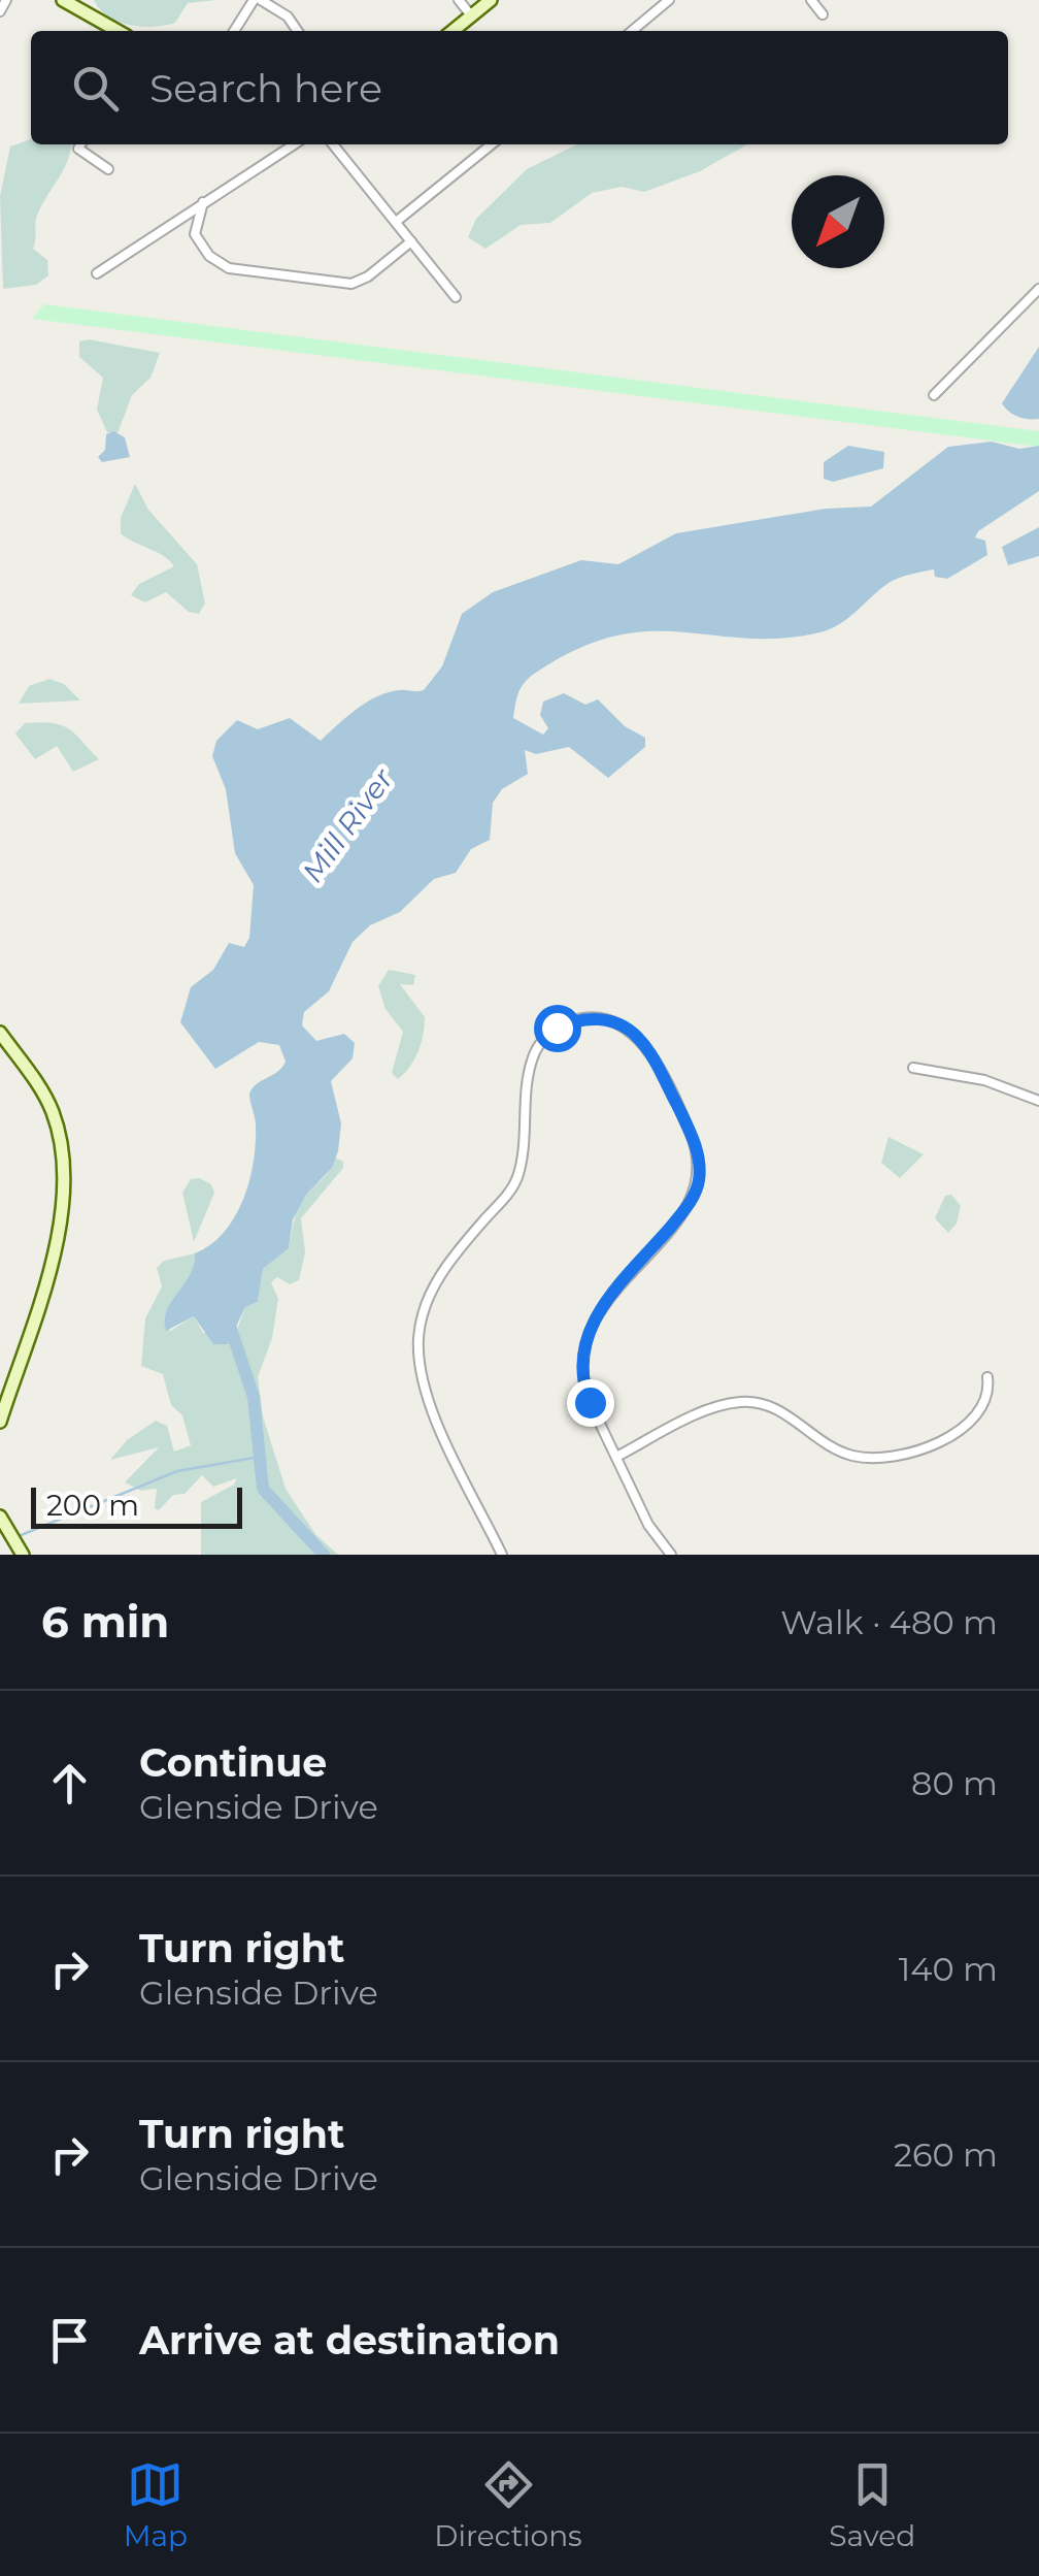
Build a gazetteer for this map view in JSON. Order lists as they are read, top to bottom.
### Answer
{
  "water": ["Mill River"],
  "scale_bar": "200 m",
  "north": "bottom left",
  "page": {
    "search": "Search here",
    "scale": "200 m",
    "heading": ["6 min", "Walk · 480 m"],
    "list": [
      ["Continue", "Glenside Drive", "80 m"],
      ["Turn right", "Glenside Drive", "140 m"],
      ["Turn right", "Glenside Drive", "260 m"],
      "Arrive at destination"
    ],
    "nav": ["Map", "Directions", "Saved"]
  }
}
